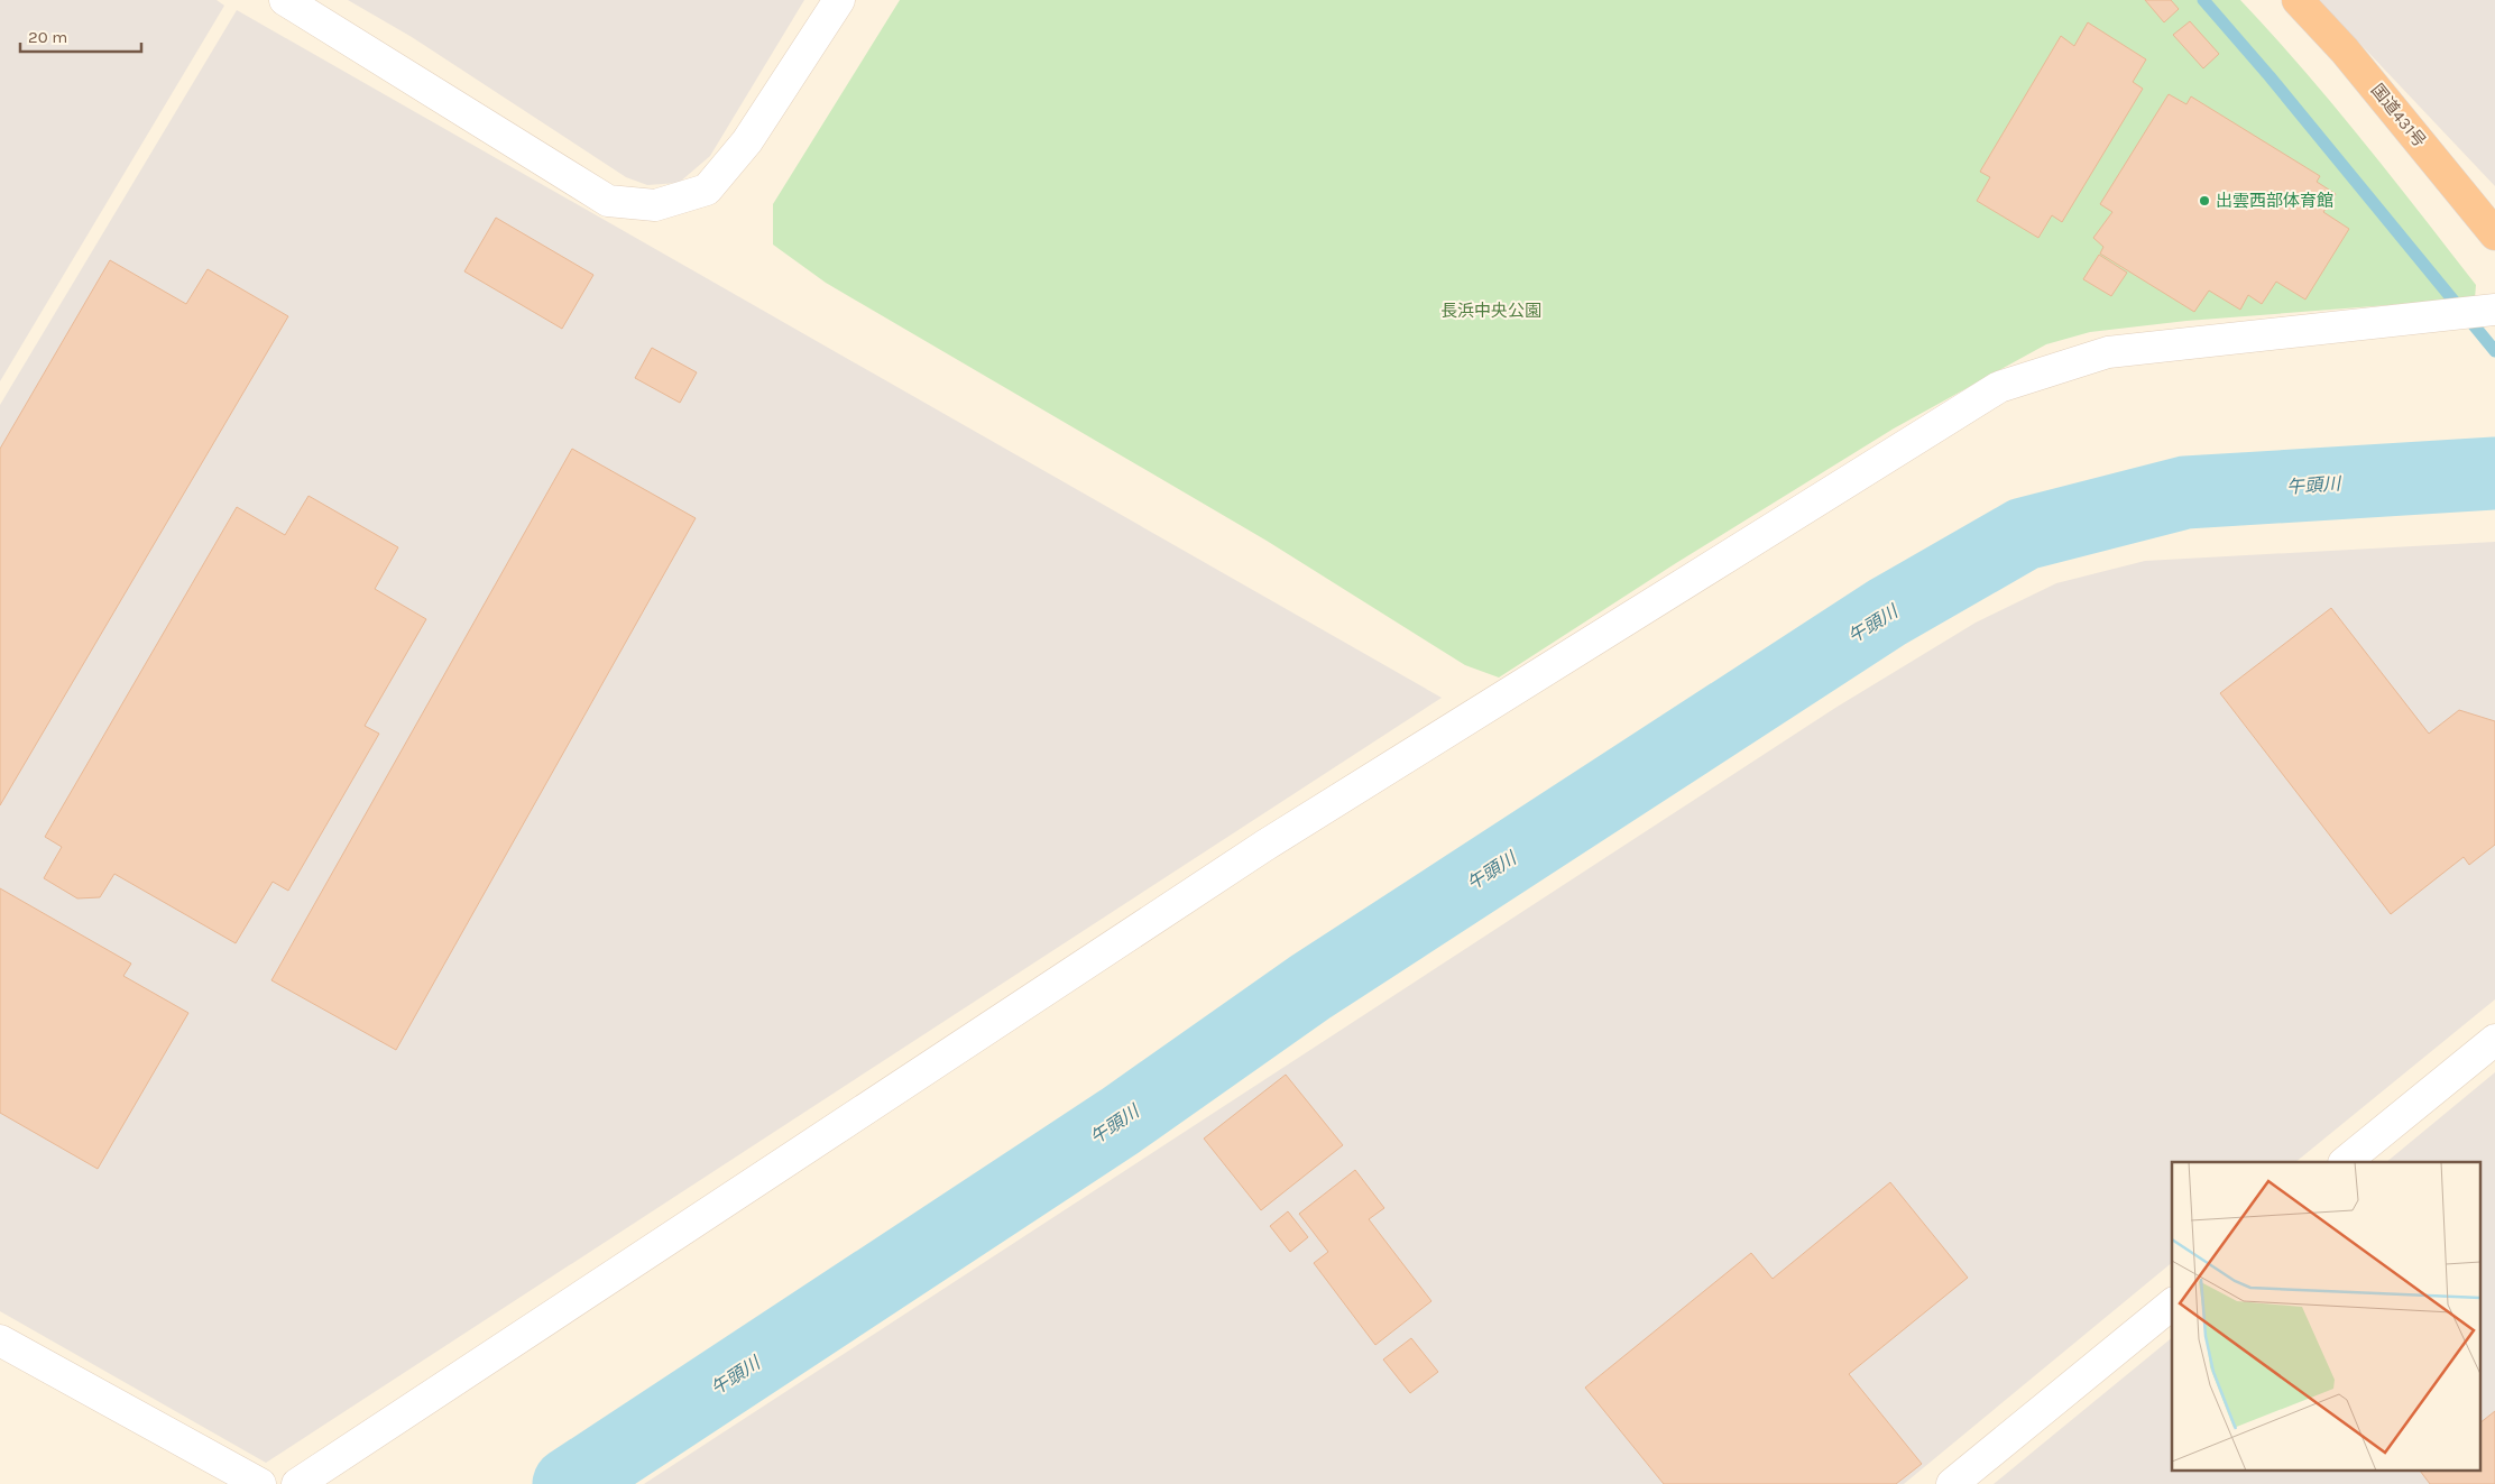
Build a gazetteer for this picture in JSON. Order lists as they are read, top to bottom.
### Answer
{
  "streets": {
    "highway": ["国道431号"]
  },
  "water": ["午頭川"],
  "parks": ["長浜中央公園"],
  "places": ["出雲西部体育館"],
  "scale_bar": "20 m"
}
